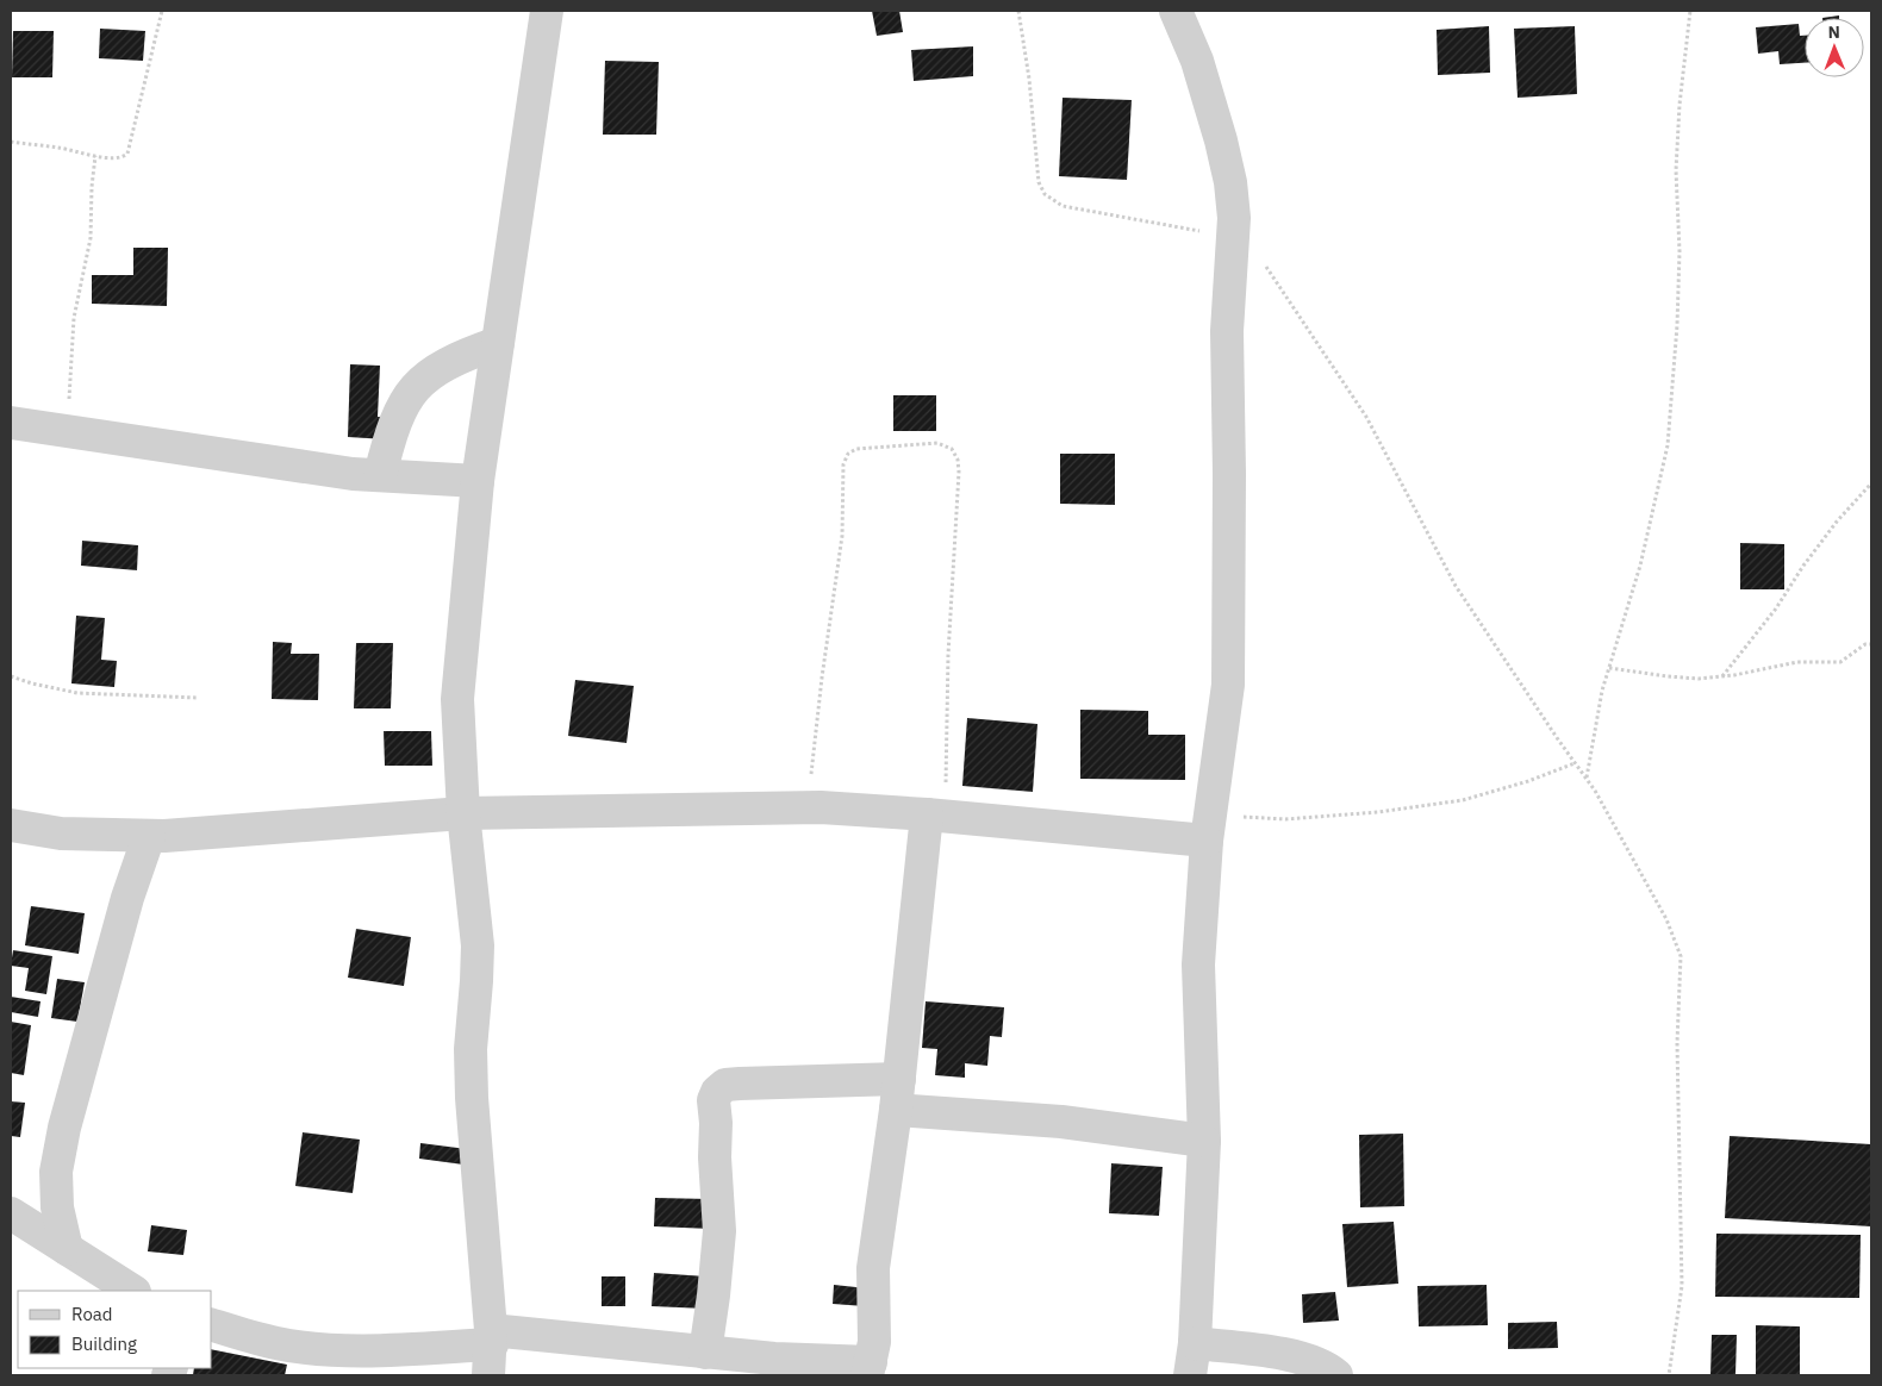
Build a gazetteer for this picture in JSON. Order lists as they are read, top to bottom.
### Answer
{
  "legend": ["Road", "Building"],
  "north": "top"
}
